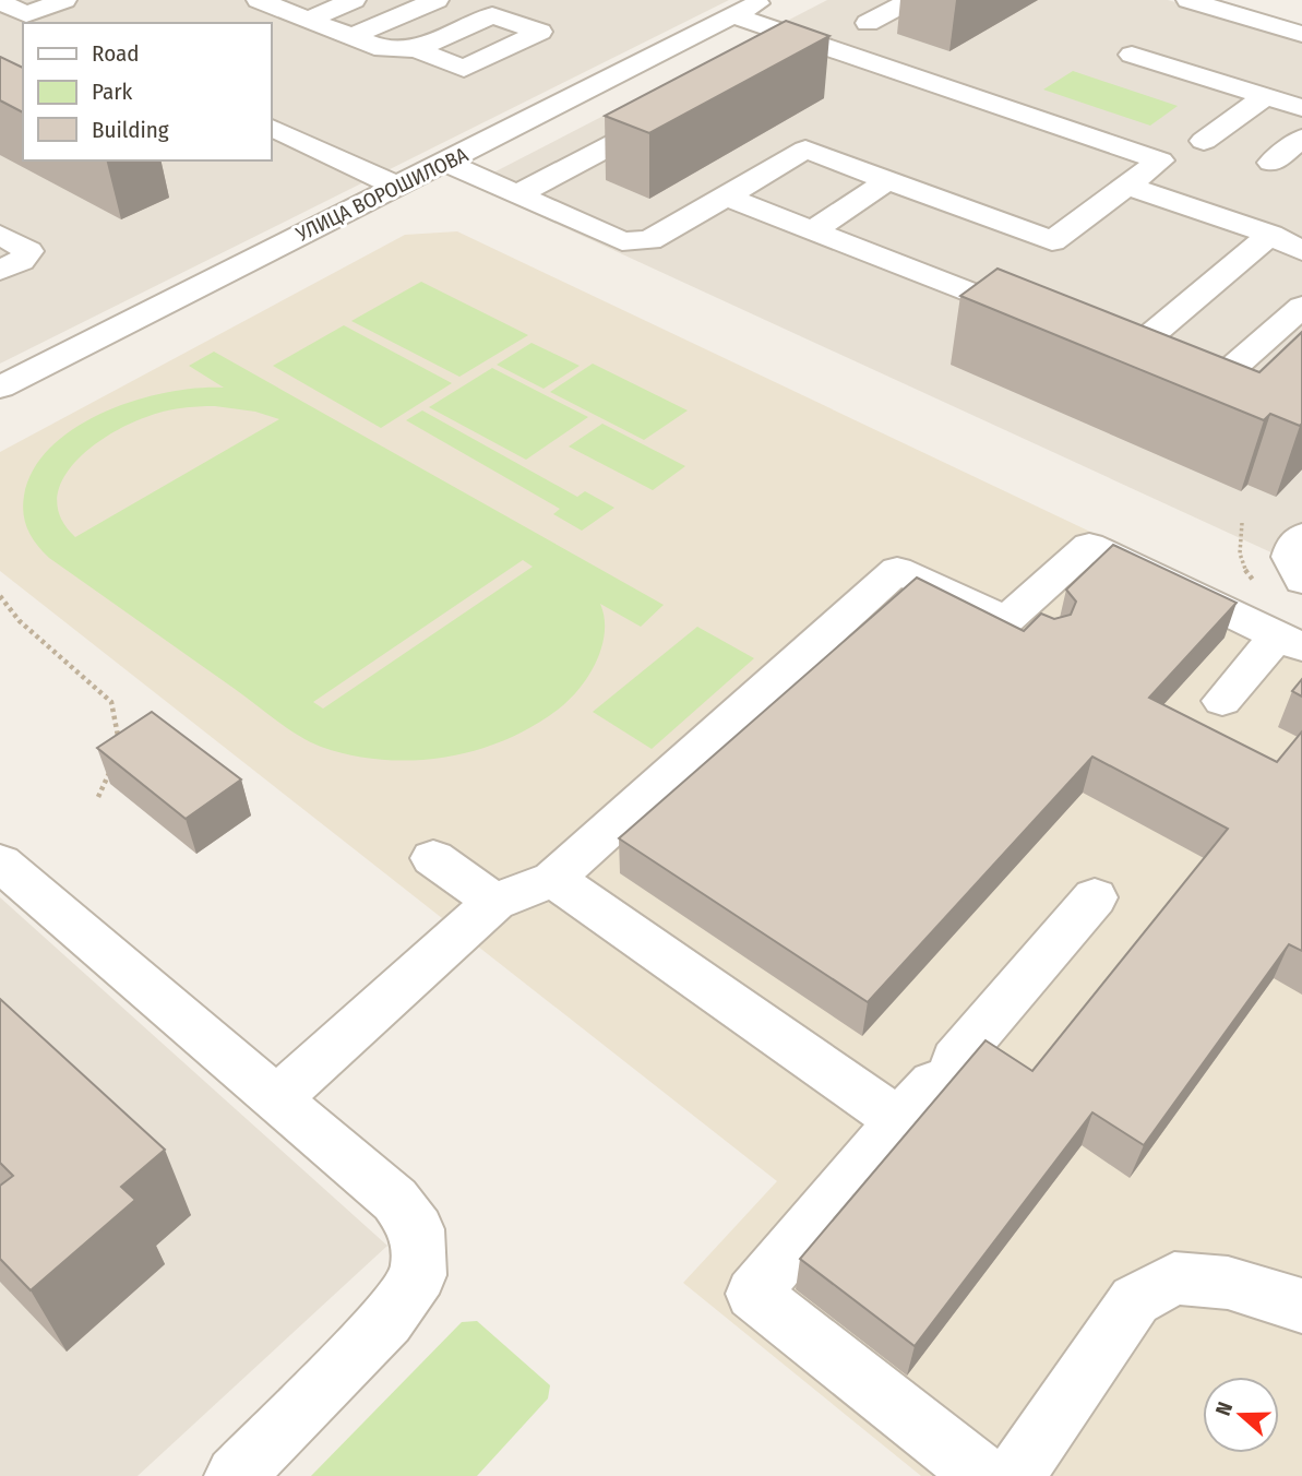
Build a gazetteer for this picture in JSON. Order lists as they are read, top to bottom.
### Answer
{
  "streets": {
    "street": ["УЛИЦА ВОРОШИЛОВА"]
  },
  "legend": ["Road", "Park", "Building"],
  "north": "left"
}
